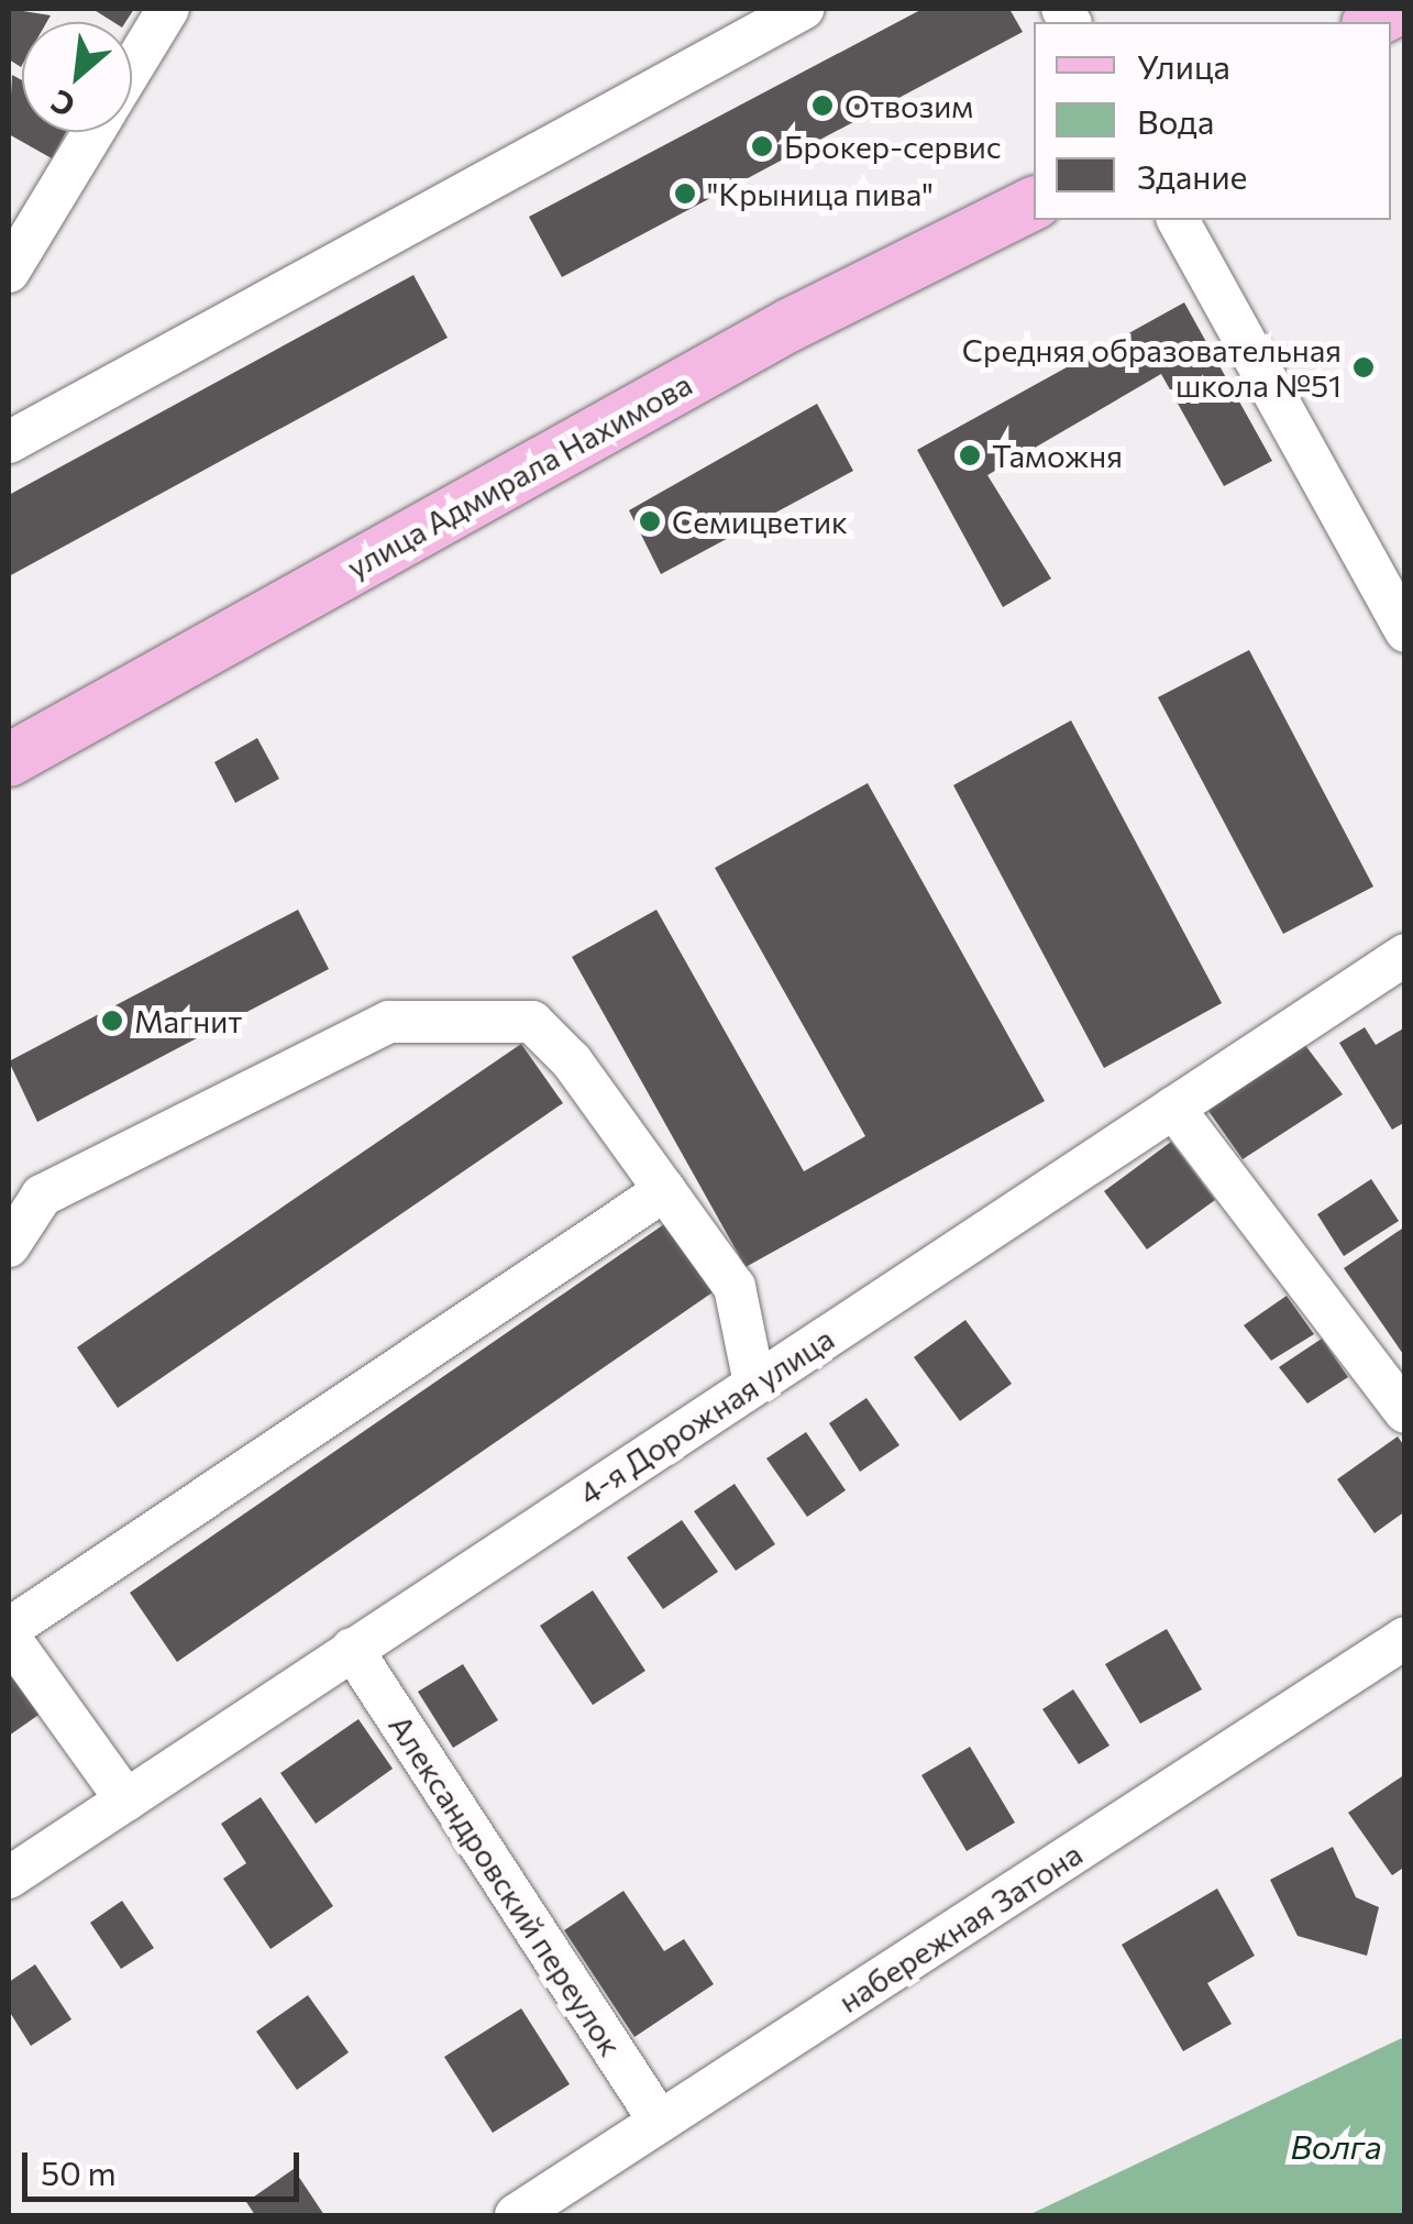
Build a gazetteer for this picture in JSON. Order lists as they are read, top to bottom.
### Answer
{
  "streets": {
    "main road": ["улица Адмирала Нахимова"],
    "street": ["4-я Дорожная улица", "Александровский переулок", "набережная Затона"]
  },
  "crossings": [
    ["4-я Дорожная улица", "Александровский переулок"],
    ["Александровский переулок", "набережная Затона"]
  ],
  "water": ["Волга"],
  "places": [
    "Отвозим",
    "Брокер-сервис",
    "\"Крыница пива\"",
    "Средняя образовательная школа №51",
    "Таможня",
    "Семицветик",
    "Магнит"
  ],
  "legend": ["Улица", "Вода", "Здание"],
  "scale_bar": "50 m",
  "north": "bottom left"
}
